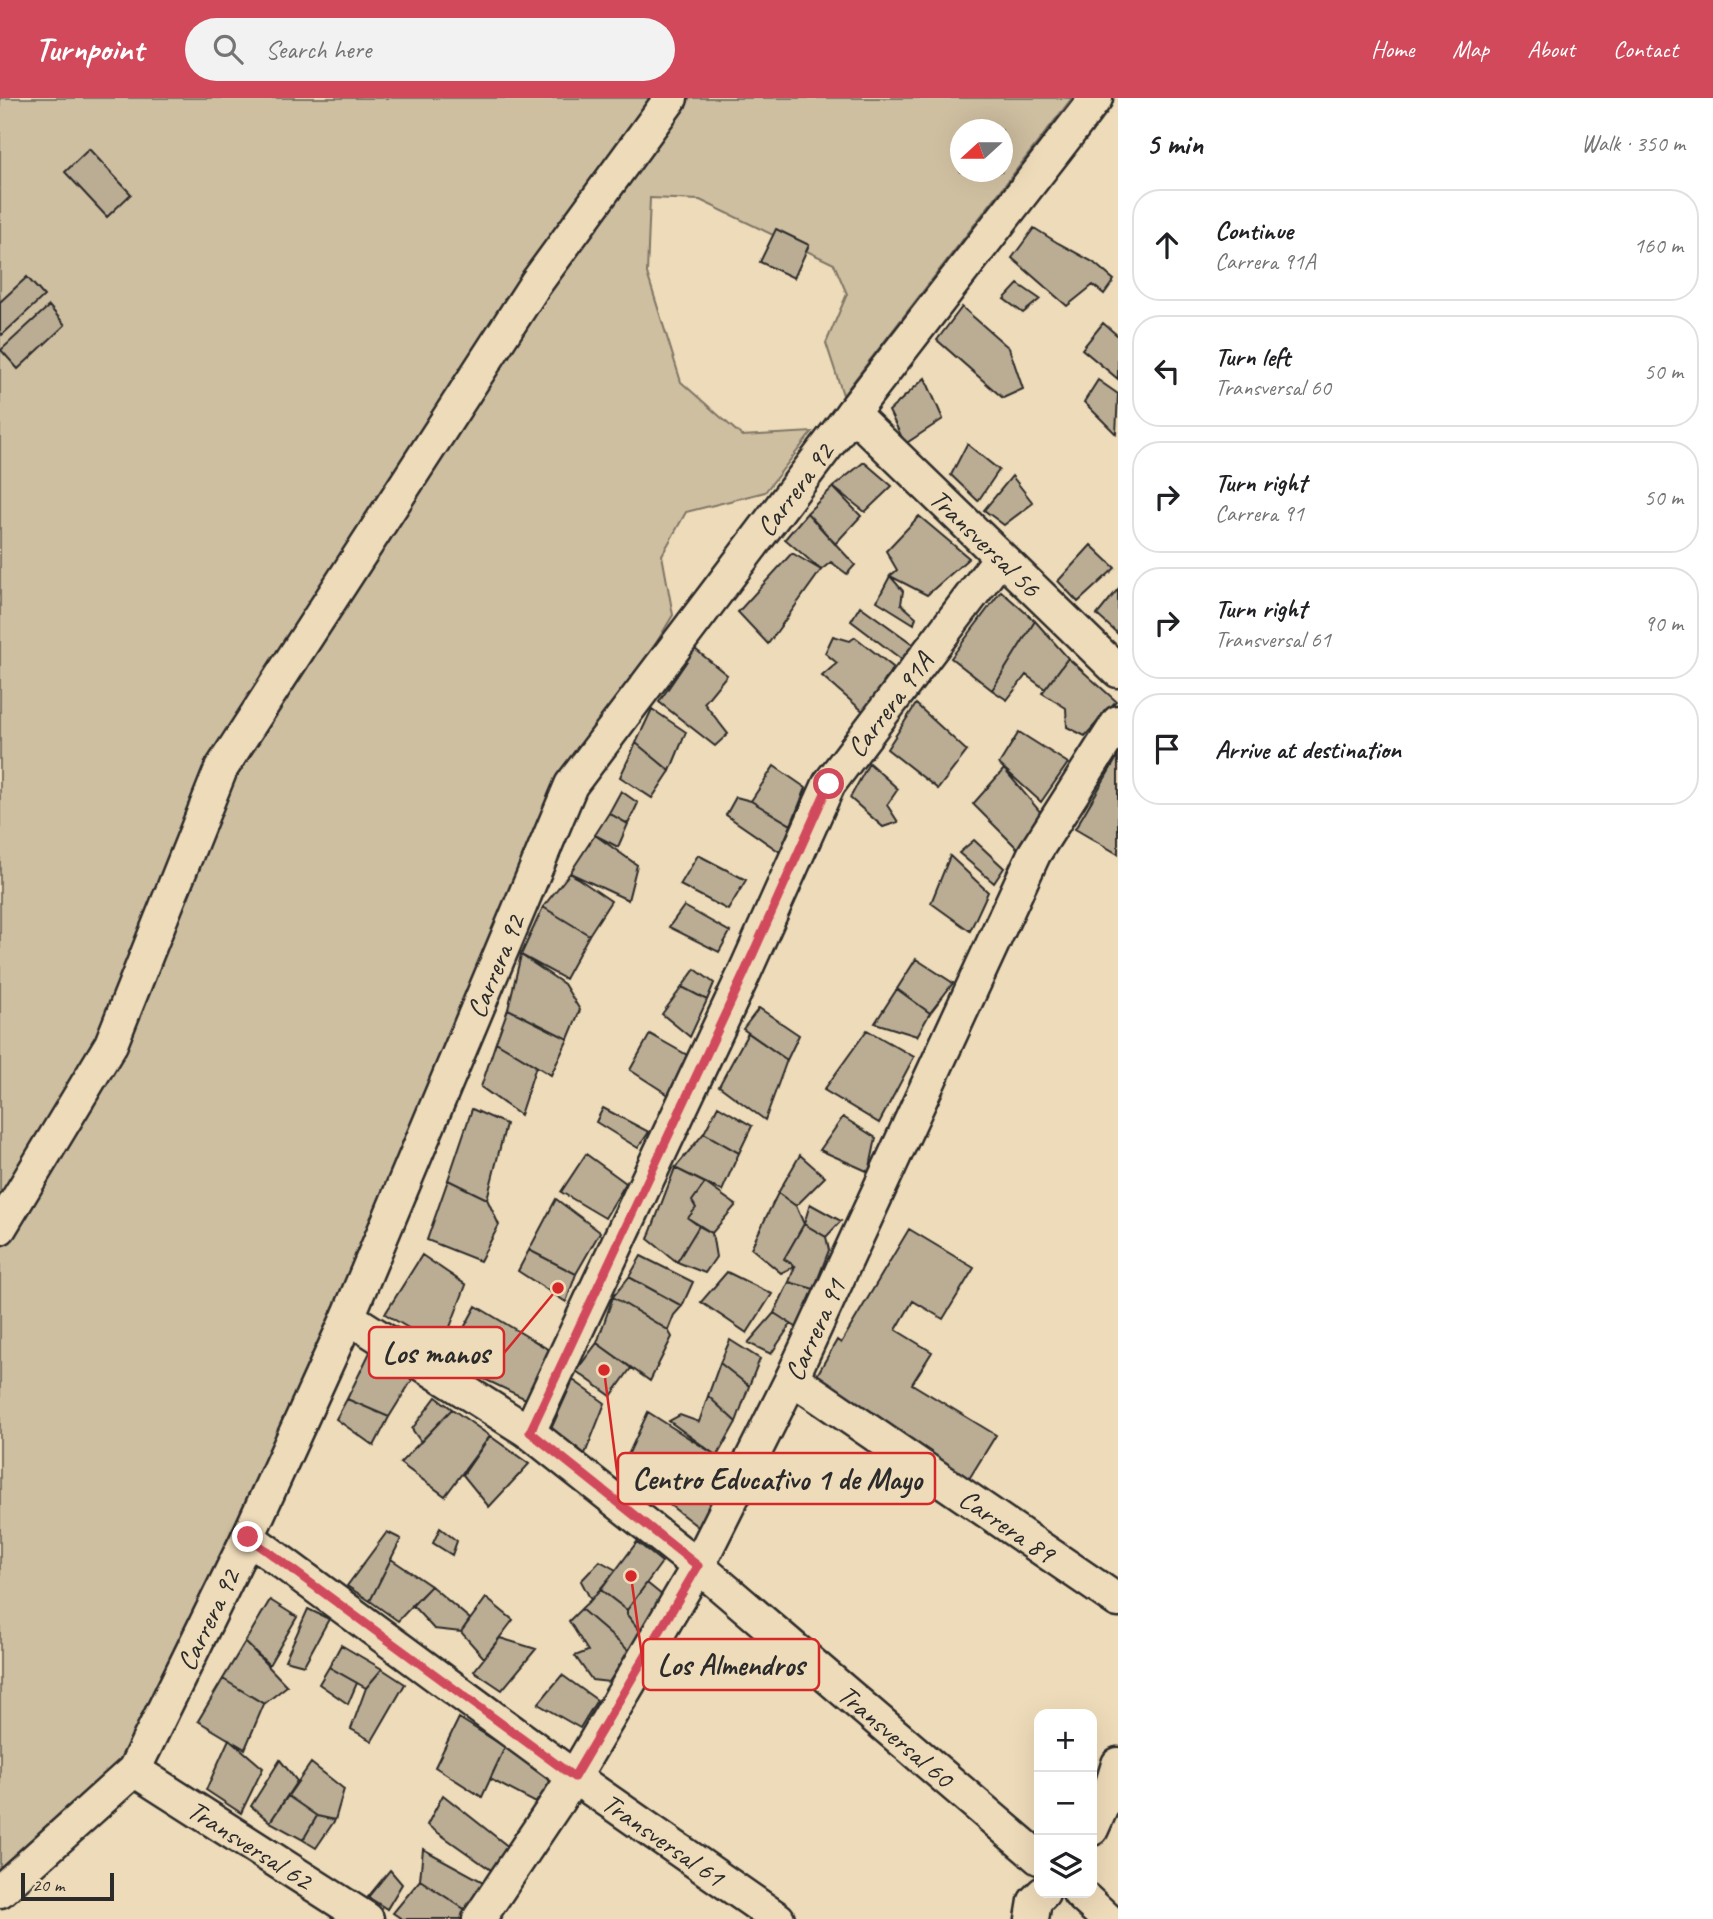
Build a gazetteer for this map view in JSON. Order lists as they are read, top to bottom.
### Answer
{
  "streets": {
    "street": [
      "Carrera 92",
      "Transversal 56",
      "Carrera 91A",
      "Carrera 91",
      "Carrera 89",
      "Transversal 60",
      "Transversal 61",
      "Transversal 62"
    ]
  },
  "crossings": [
    ["Carrera 92", "Transversal 56"],
    ["Carrera 92", "Transversal 60"],
    ["Carrera 92", "Transversal 61"],
    ["Carrera 92", "Transversal 62"],
    ["Transversal 56", "Carrera 91A"],
    ["Carrera 91A", "Transversal 60"],
    ["Carrera 91", "Carrera 89"],
    ["Carrera 91", "Transversal 60"],
    ["Carrera 91", "Transversal 61"]
  ],
  "places": ["Los manos", "Centro Educativo 1 de Mayo", "Los Almendros"],
  "scale_bar": "20 m",
  "north": "left",
  "page": {
    "header": "Turnpoint",
    "search": "Search here",
    "nav": [
      "Home",
      "Map",
      "About",
      "Contact"
    ],
    "heading": ["5 min", "Walk · 350 m"],
    "list": [
      ["Continue", "Carrera 91A", "160 m"],
      ["Turn left", "Transversal 60", "50 m"],
      ["Turn right", "Carrera 91", "50 m"],
      ["Turn right", "Transversal 61", "90 m"],
      "Arrive at destination"
    ],
    "map_buttons": ["+", "−"],
    "scale": "20 m"
  }
}
